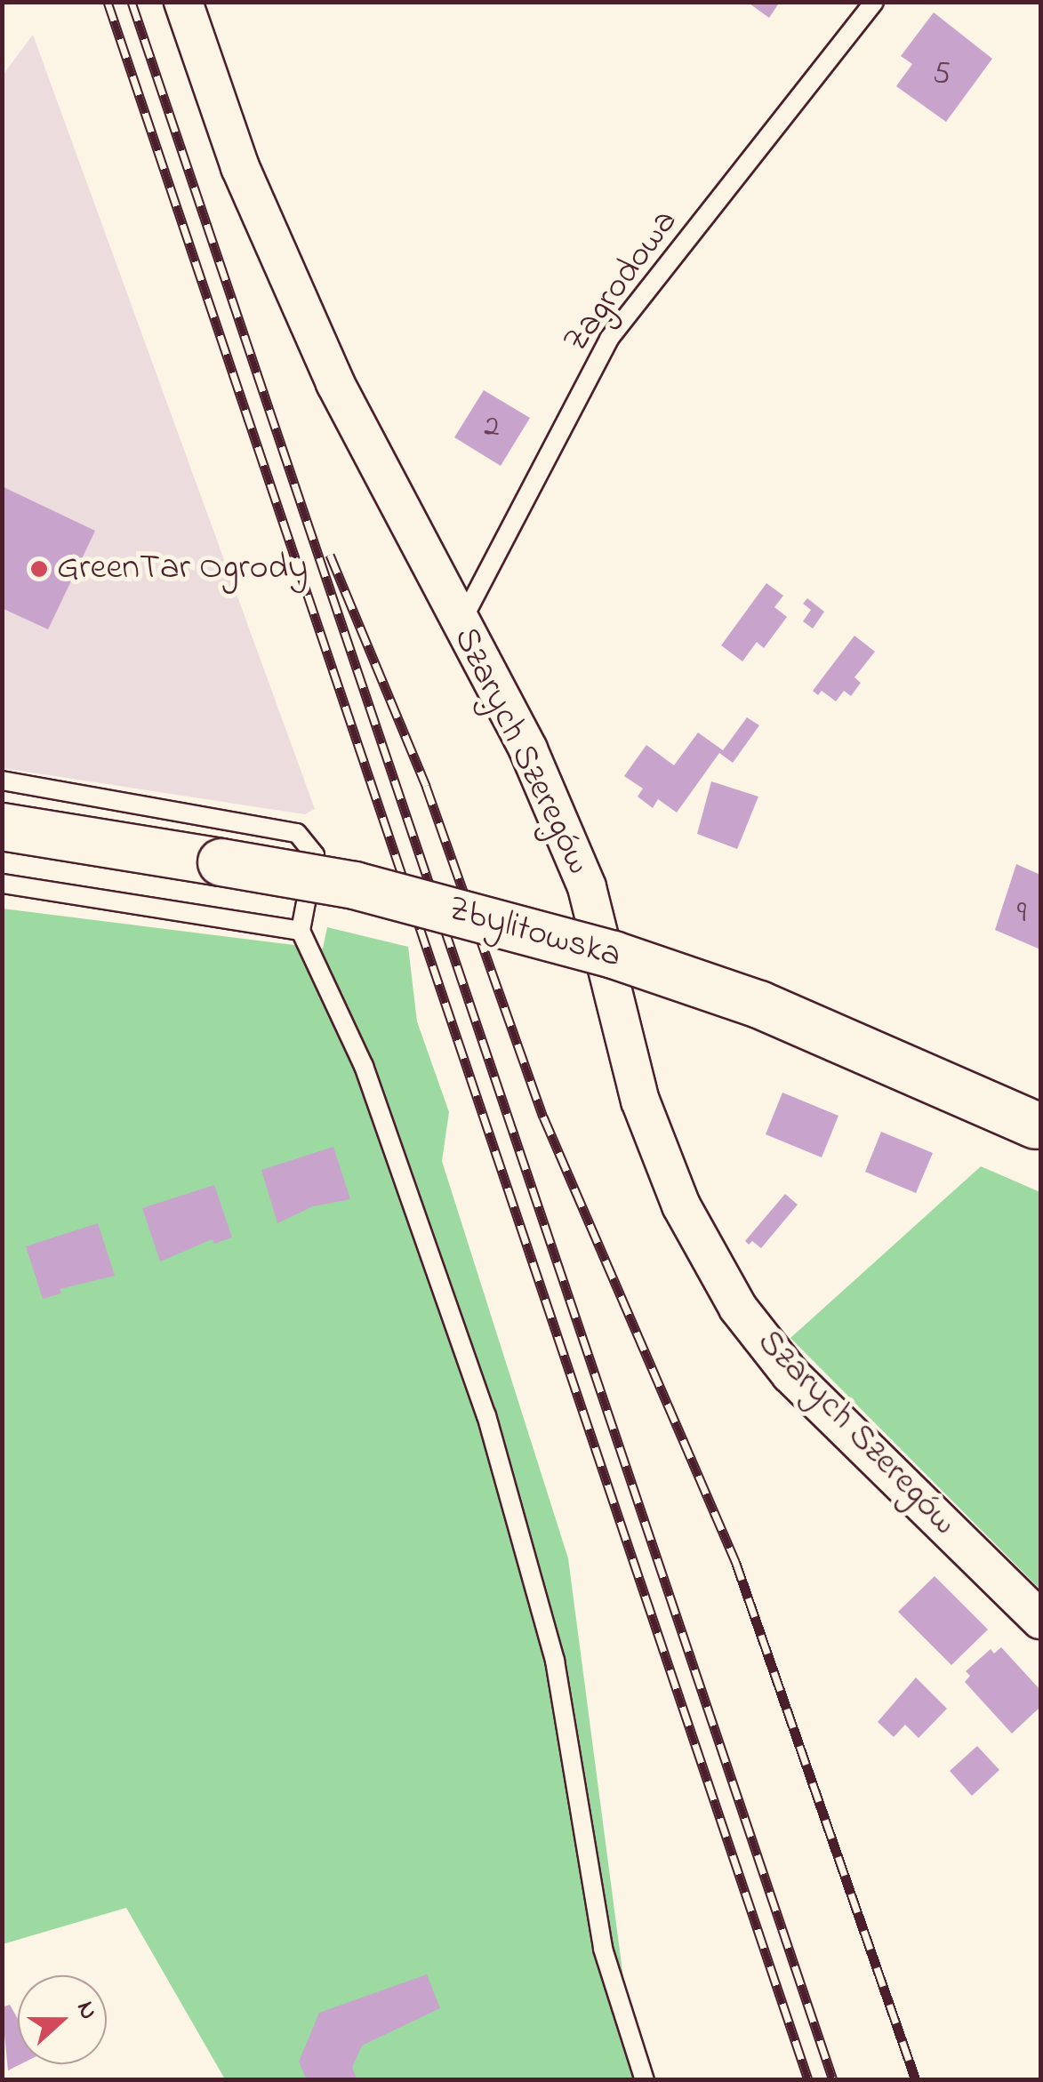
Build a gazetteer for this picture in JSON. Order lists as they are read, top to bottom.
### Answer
{
  "streets": {
    "street": ["Szarych Szeregów", "Zbylitowska"],
    "lane": ["Zagrodowa"]
  },
  "crossings": [
    ["Zagrodowa", "Szarych Szeregów"]
  ],
  "places": ["GreenTar Ogrody"],
  "house_numbers": ["5", "2", "9"],
  "north": "right"
}
